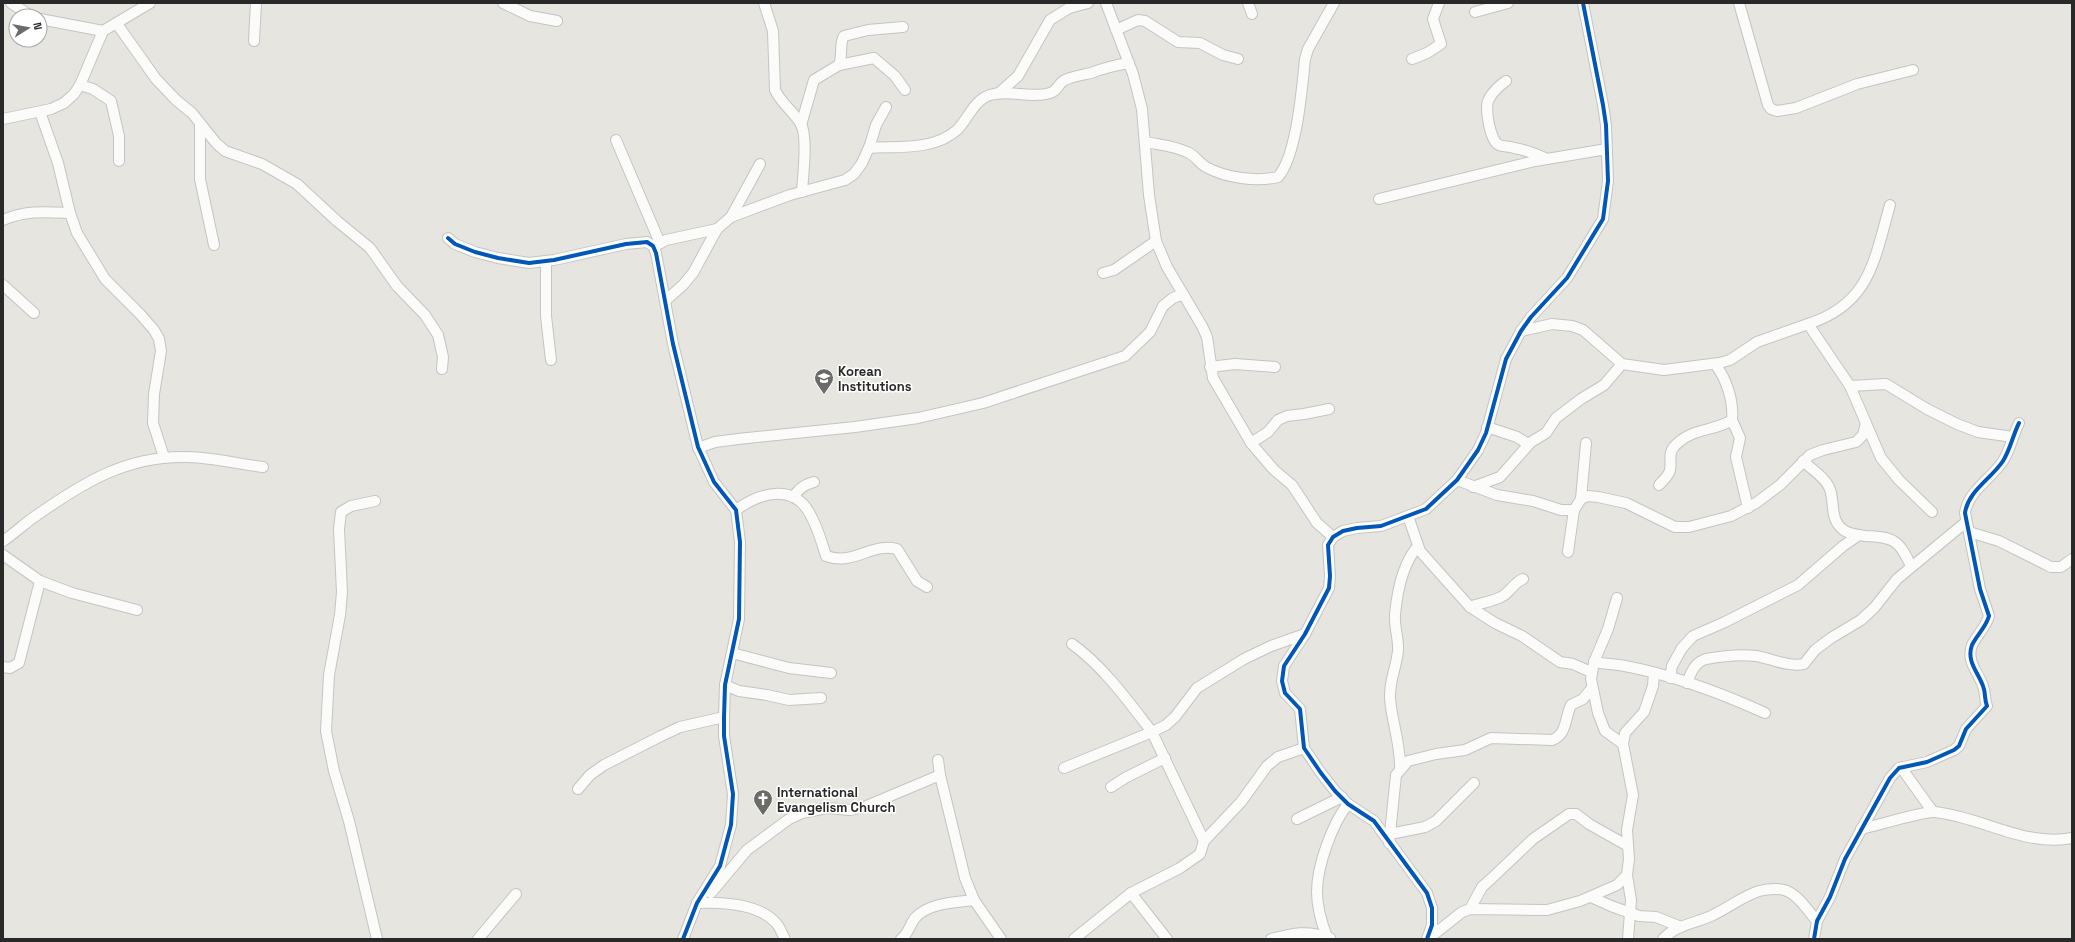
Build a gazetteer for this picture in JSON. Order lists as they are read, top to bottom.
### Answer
{
  "places": {
    "school or university": ["Korean Institutions"],
    "church": ["International Evangelism Church"]
  },
  "north": "right"
}
